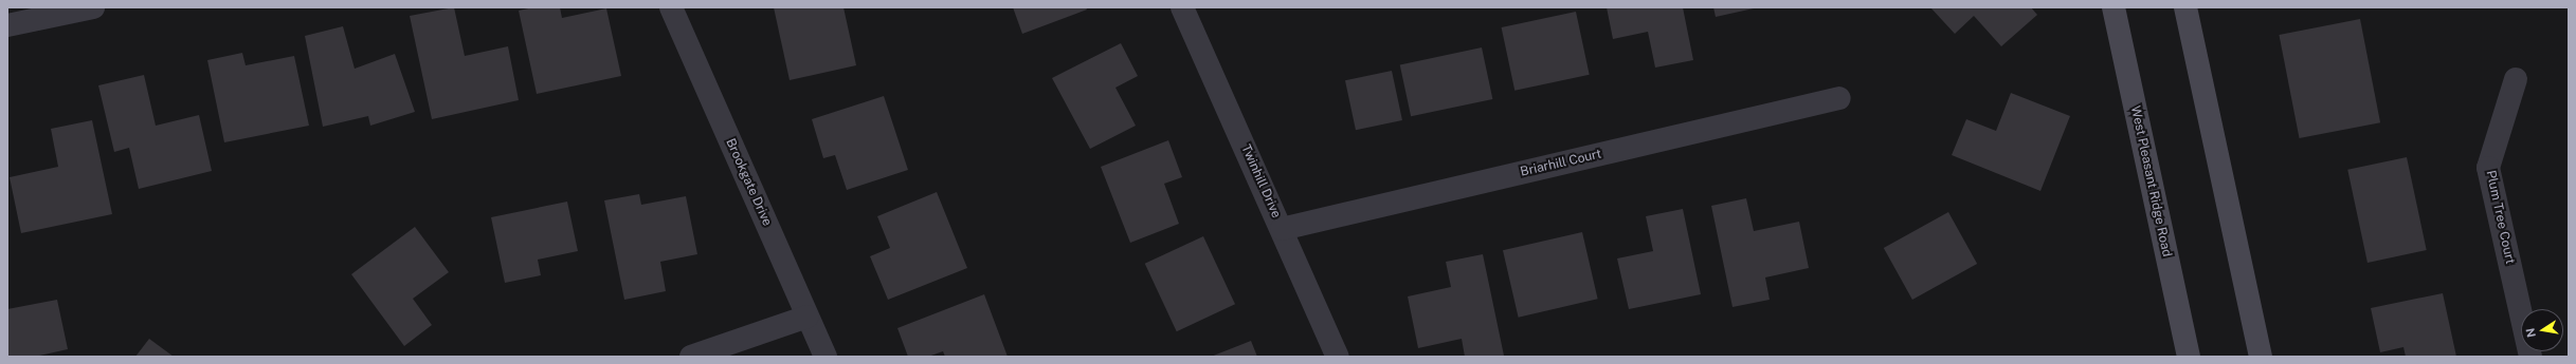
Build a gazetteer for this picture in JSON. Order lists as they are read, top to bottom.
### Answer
{
  "streets": {
    "street": [
      "Briarhill Court",
      "Twinhill Drive",
      "West Pleasant Ridge Road",
      "Brookgate Drive",
      "Plum Tree Court"
    ]
  },
  "crossings": [
    ["Briarhill Court", "Twinhill Drive"]
  ],
  "north": "left"
}
